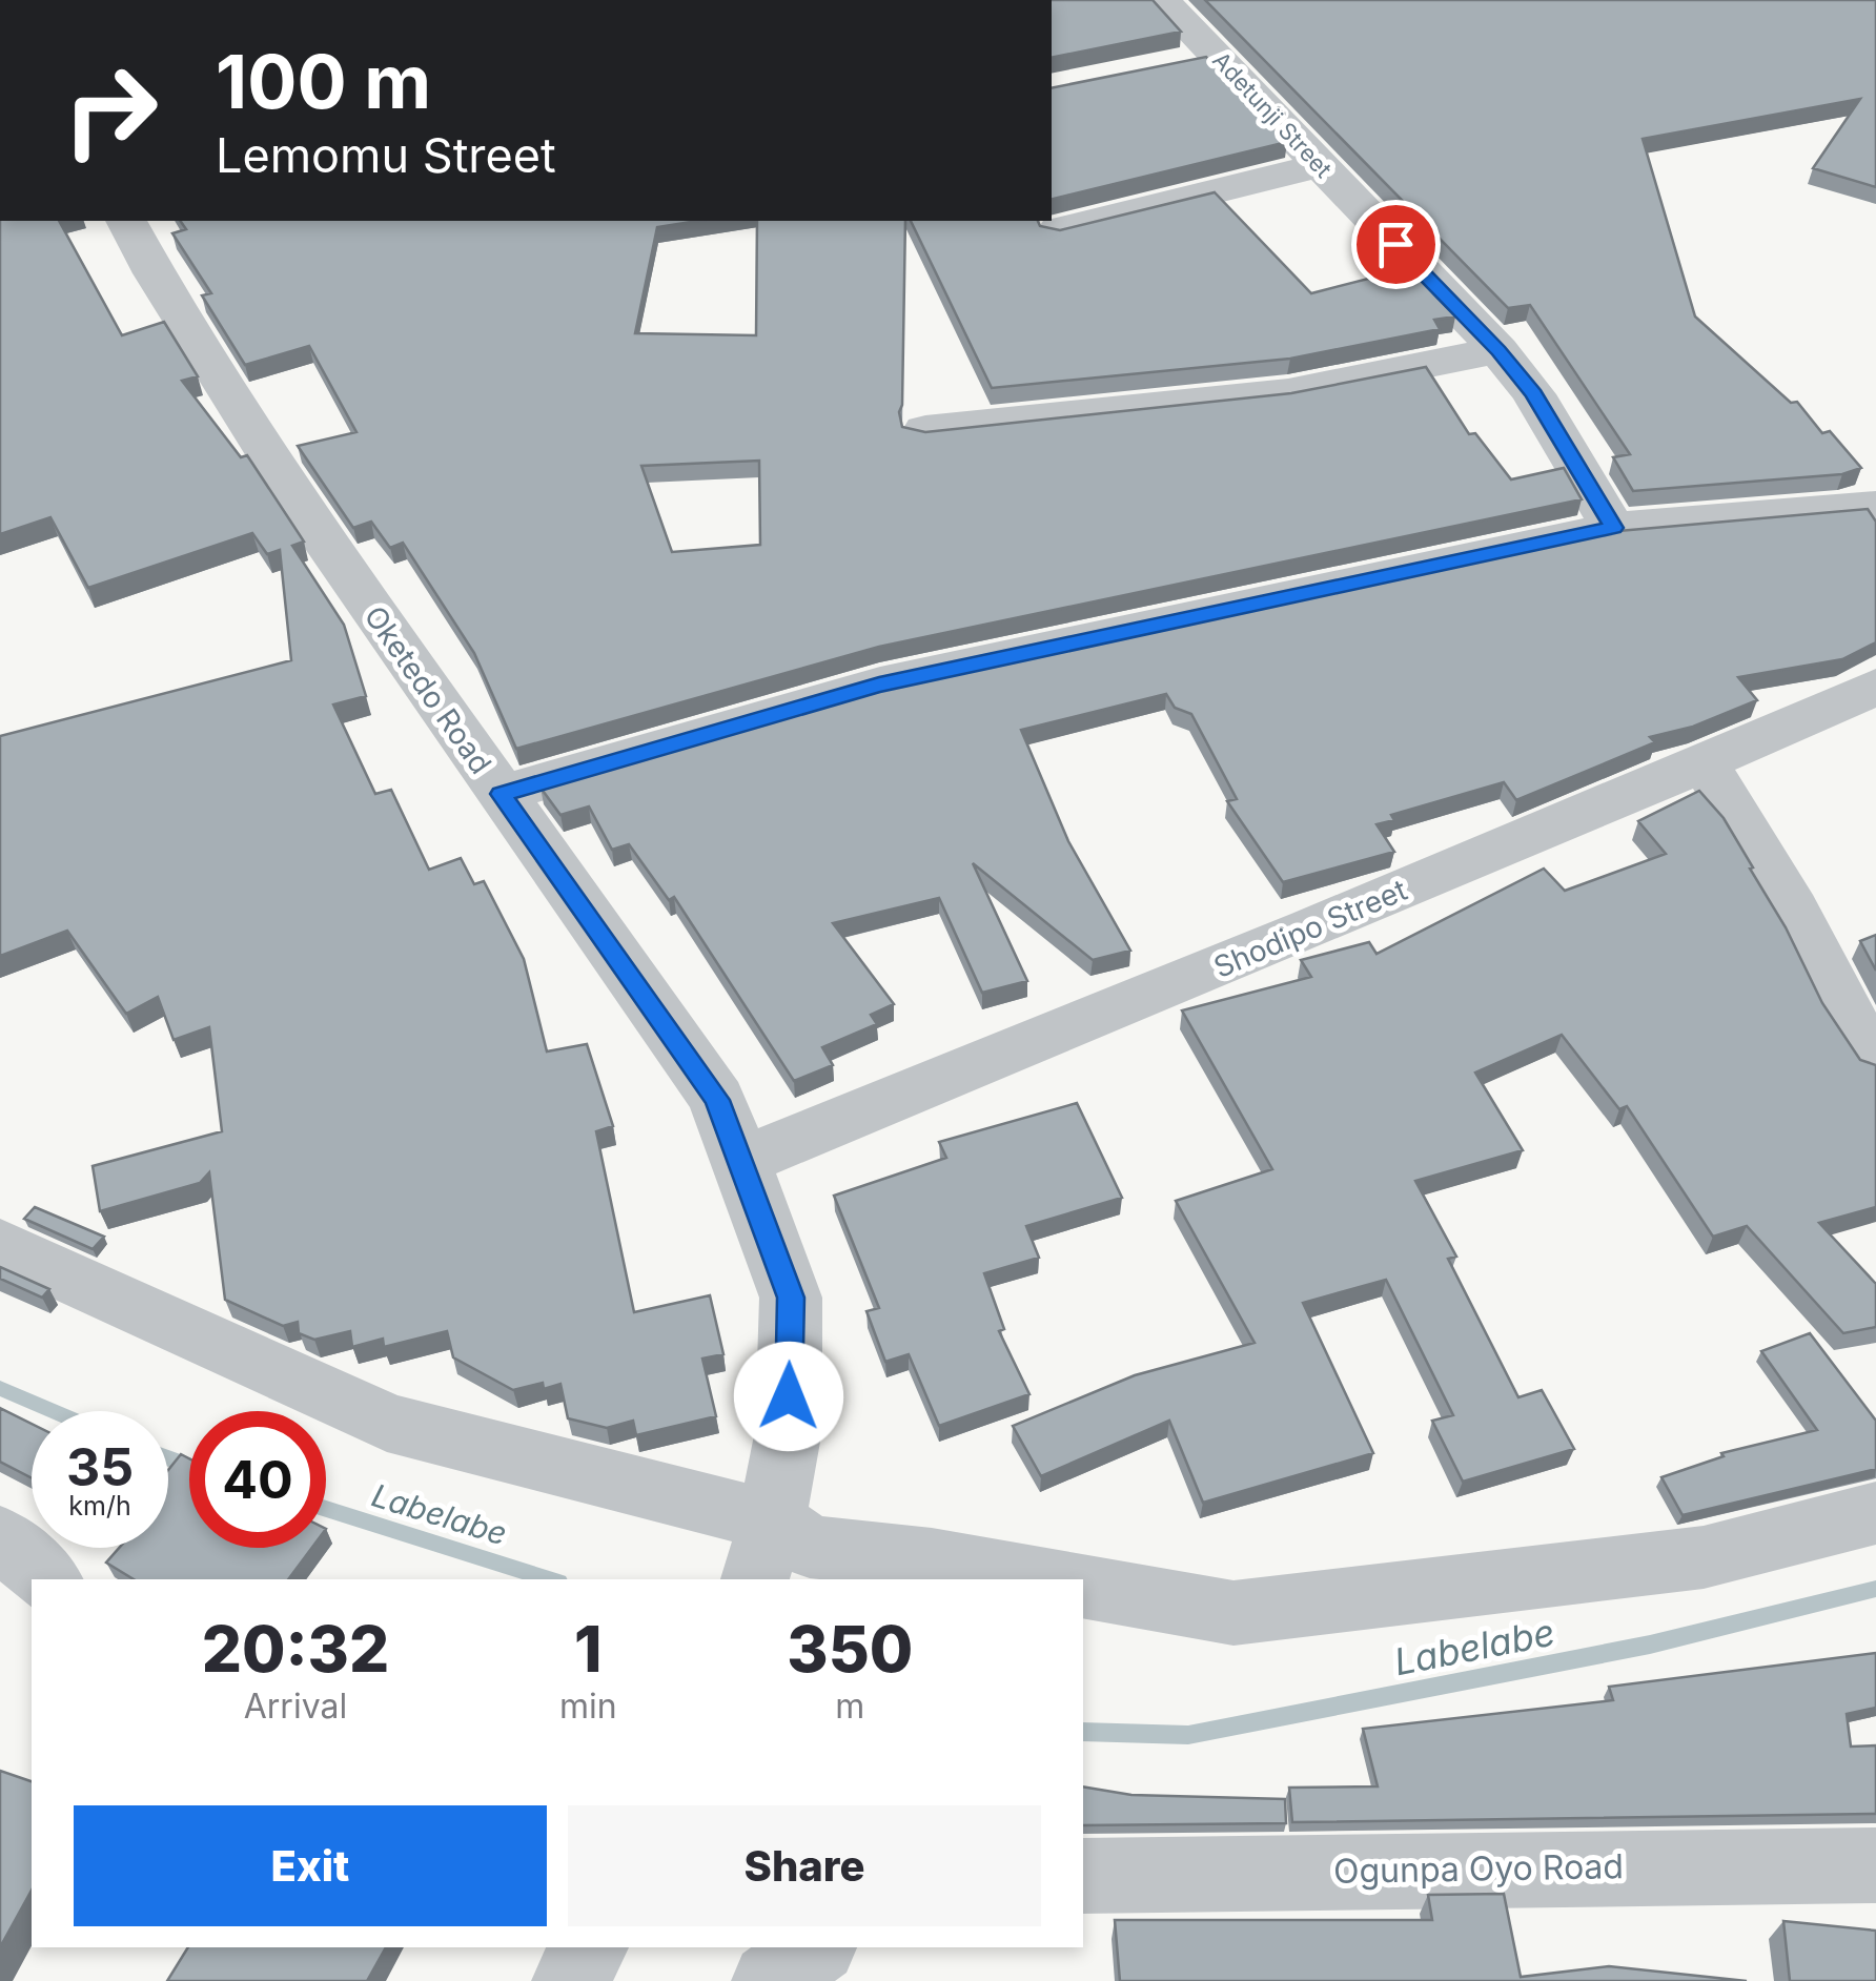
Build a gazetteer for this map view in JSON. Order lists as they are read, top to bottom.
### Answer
{
  "streets": {
    "street": [
      "Adetunji Street",
      "Oketedo Road",
      "Shodipo Street",
      "Ogunpa Oyo Road"
    ]
  },
  "crossings": [
    ["Oketedo Road", "Shodipo Street"]
  ],
  "water": ["Labelabe"],
  "page": {
    "turn": ["100 m", "Lemomu Street"],
    "speed": "35 km/h",
    "limit": "40",
    "eta": [
      "20:32",
      "Arrival",
      "1",
      "min",
      "350",
      "m"
    ],
    "buttons": ["Exit", "Share"]
  }
}
